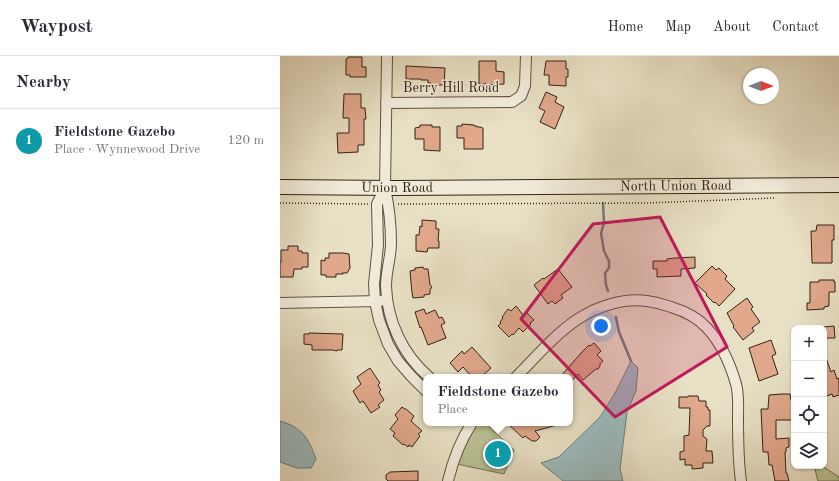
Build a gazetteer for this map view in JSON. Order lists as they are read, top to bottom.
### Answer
{
  "streets": {
    "main road": ["North Union Road", "Union Road"],
    "street": ["Berry Hill Road"]
  },
  "crossings": [
    ["North Union Road", "Union Road"]
  ],
  "north": "right",
  "page": {
    "header": "Waypost",
    "nav": [
      "Home",
      "Map",
      "About",
      "Contact"
    ],
    "heading": "Nearby",
    "list": [
      {
        "mark": "1",
        "name": "Fieldstone Gazebo",
        "note": "Place · Wynnewood Drive",
        "value": "120 m"
      }
    ],
    "map_buttons": ["+", "−"],
    "popup": ["Fieldstone Gazebo", "Place"],
    "pins": "1"
  }
}
